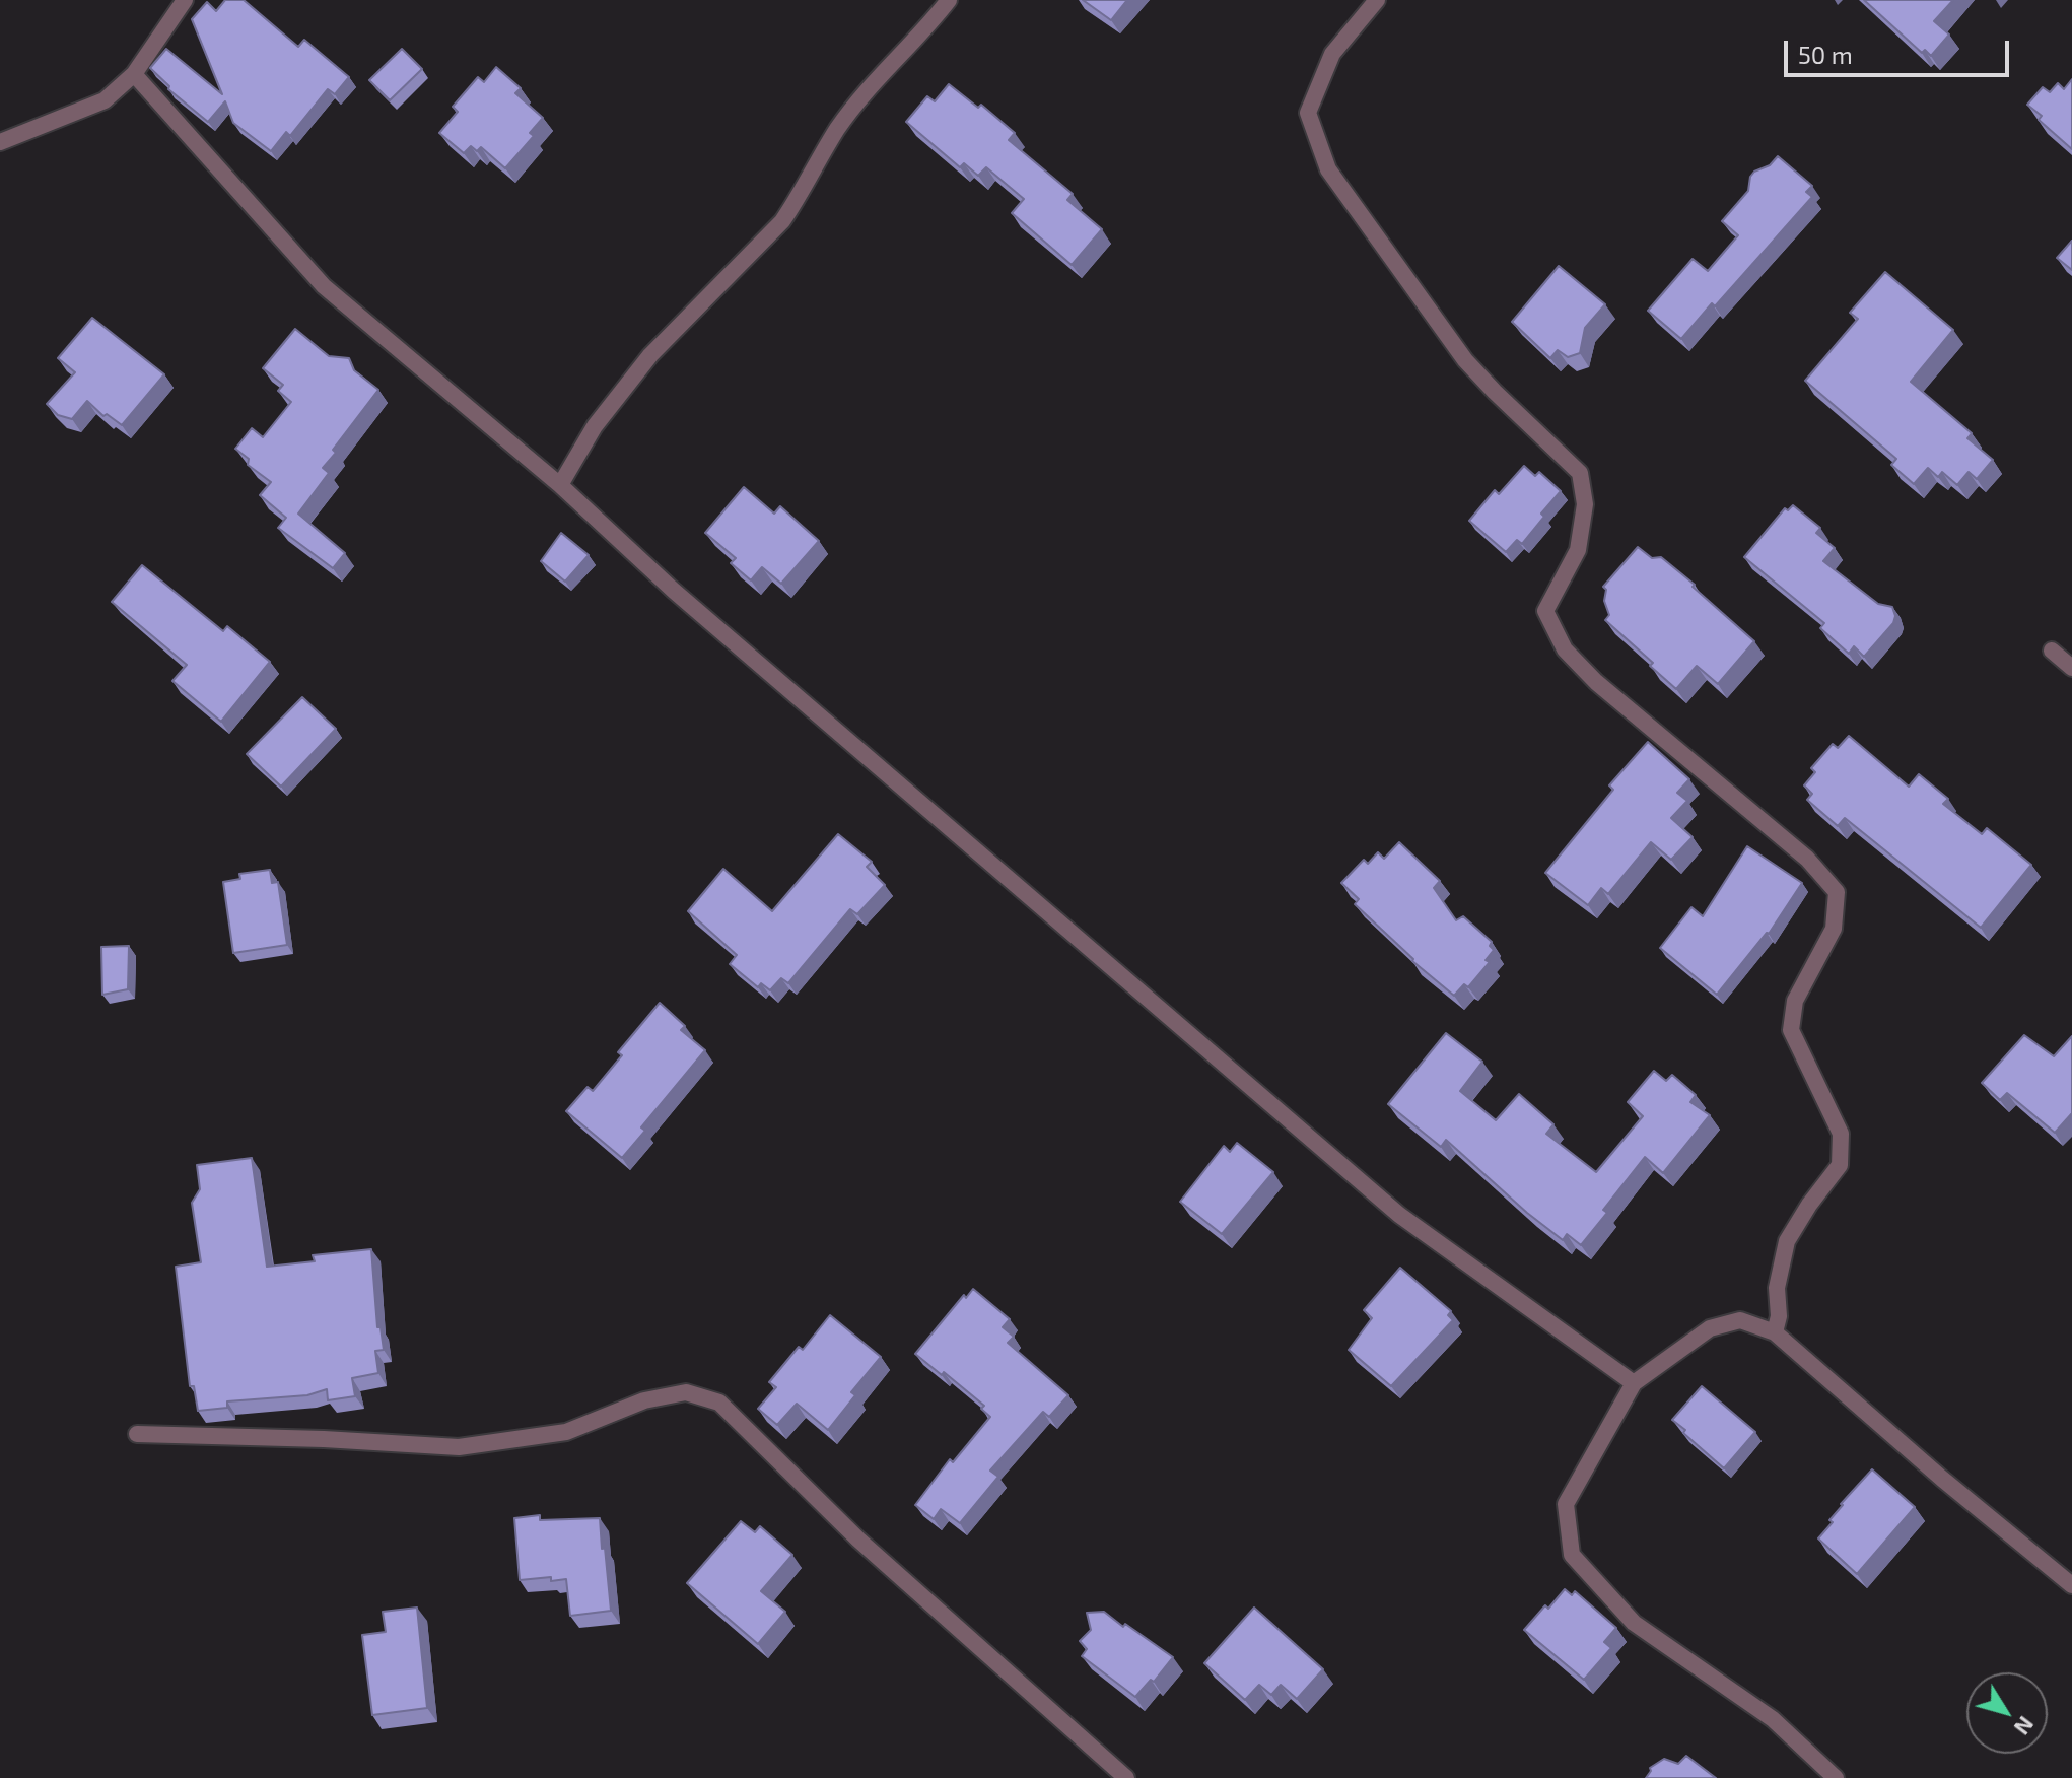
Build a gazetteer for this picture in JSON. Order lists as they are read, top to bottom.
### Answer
{
  "scale_bar": "50 m",
  "north": "bottom right"
}
